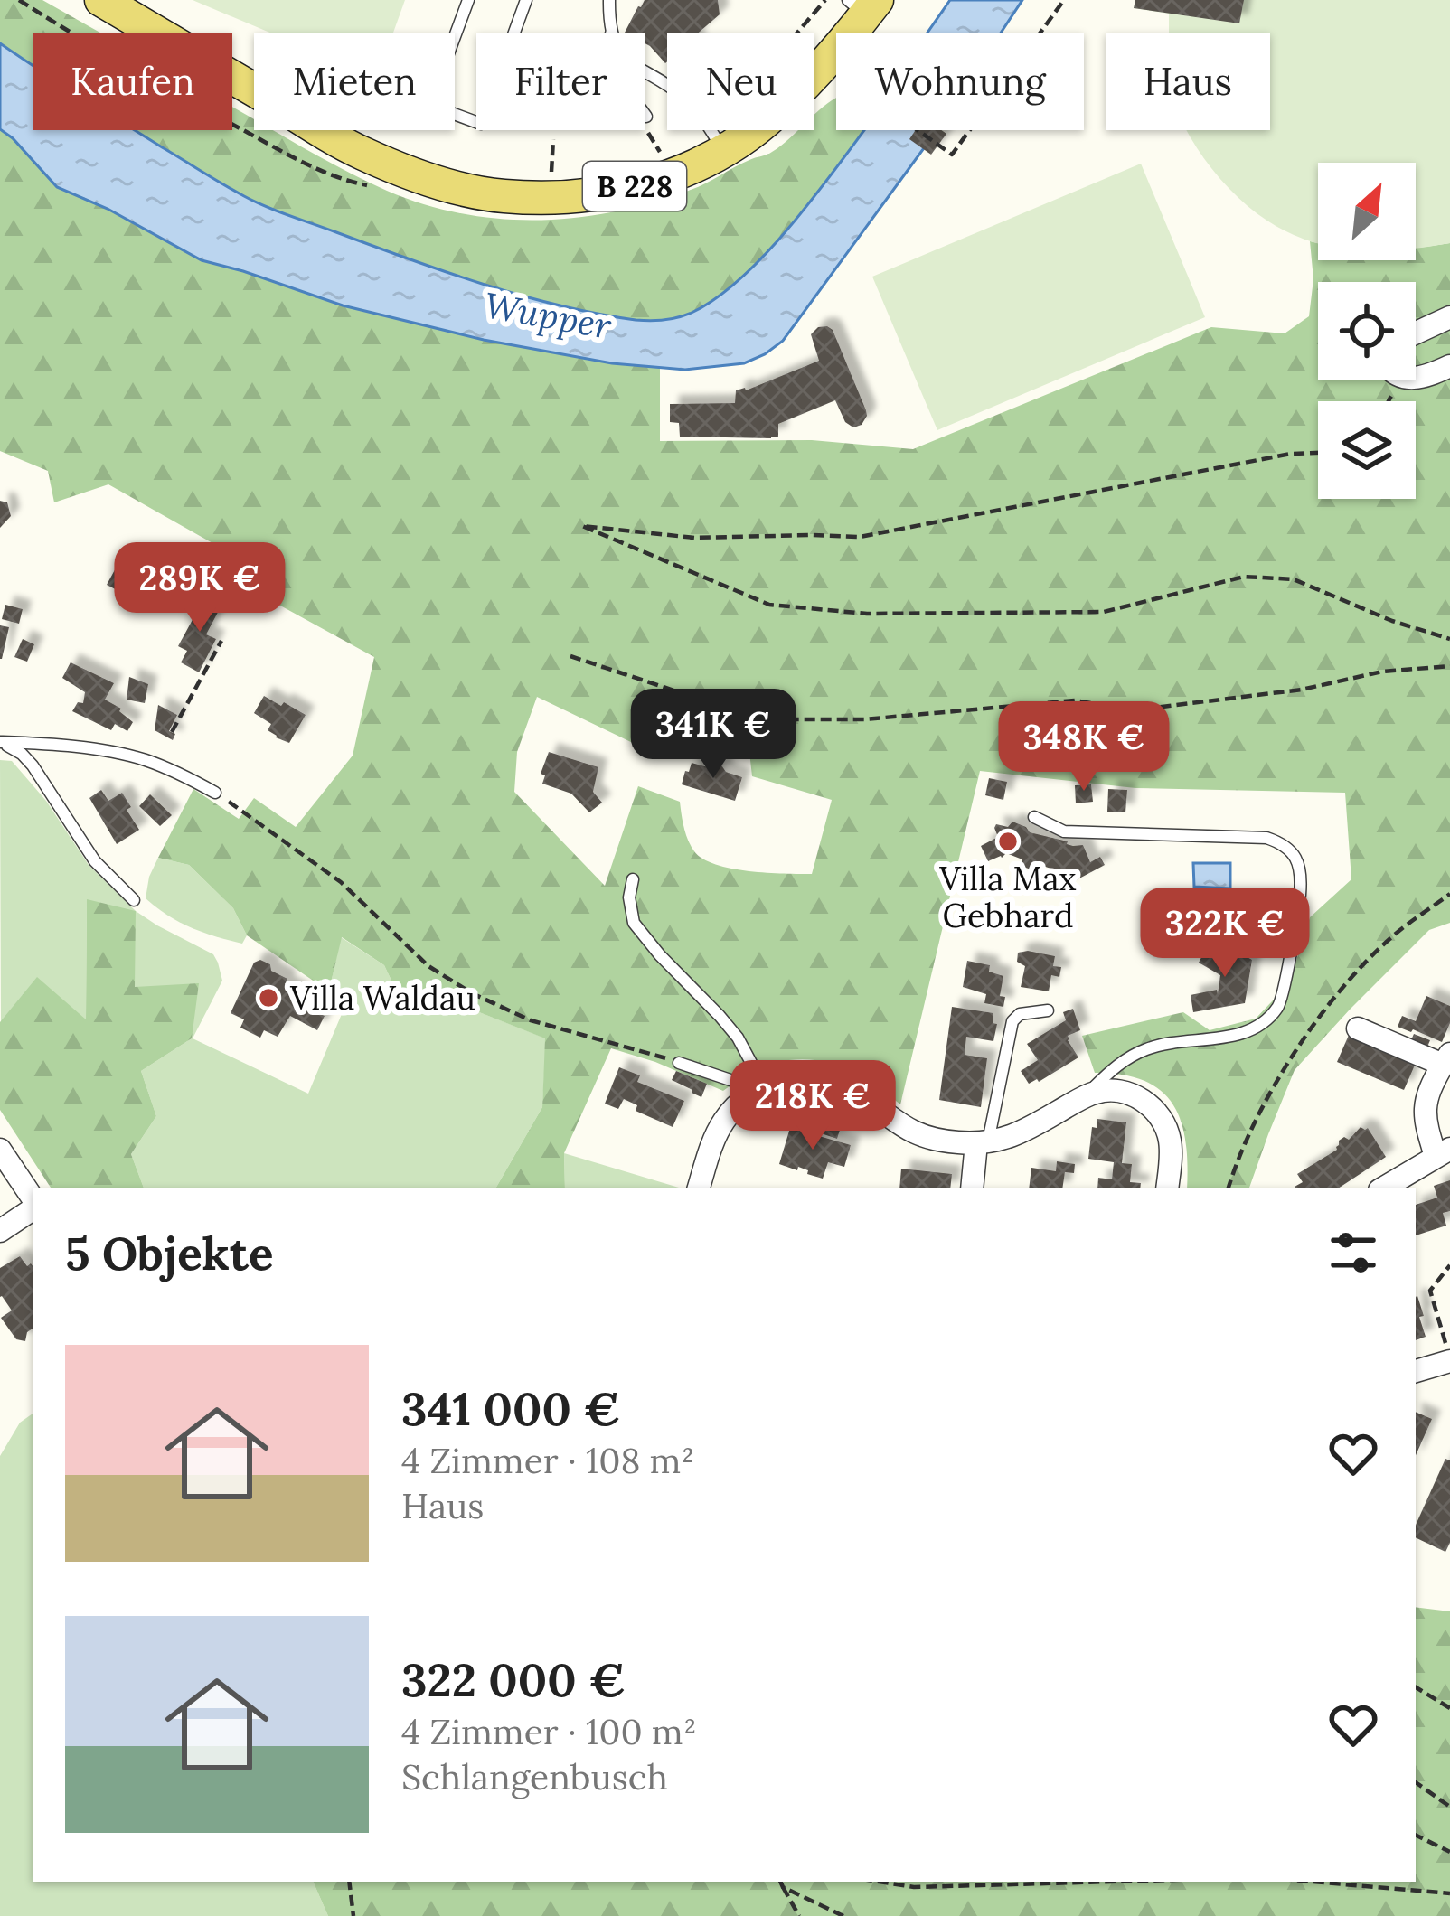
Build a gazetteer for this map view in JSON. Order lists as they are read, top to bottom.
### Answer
{
  "streets": {
    "main road": ["B 228"]
  },
  "water": ["Wupper"],
  "places": ["Villa Max Gebhard", "Villa Waldau"],
  "north": "top right",
  "page": {
    "chip": [
      "Kaufen",
      "Mieten",
      "Filter",
      "Neu",
      "Wohnung",
      "Haus"
    ],
    "price": [
      "289K €",
      "341K €",
      "348K €",
      "322K €",
      "218K €"
    ],
    "heading": "5 Objekte",
    "list": [
      {
        "name": "341 000 €",
        "note": "4 Zimmer · 108 m² · Haus"
      },
      {
        "name": "322 000 €",
        "note": "4 Zimmer · 100 m² · Schlangenbusch"
      }
    ]
  }
}
